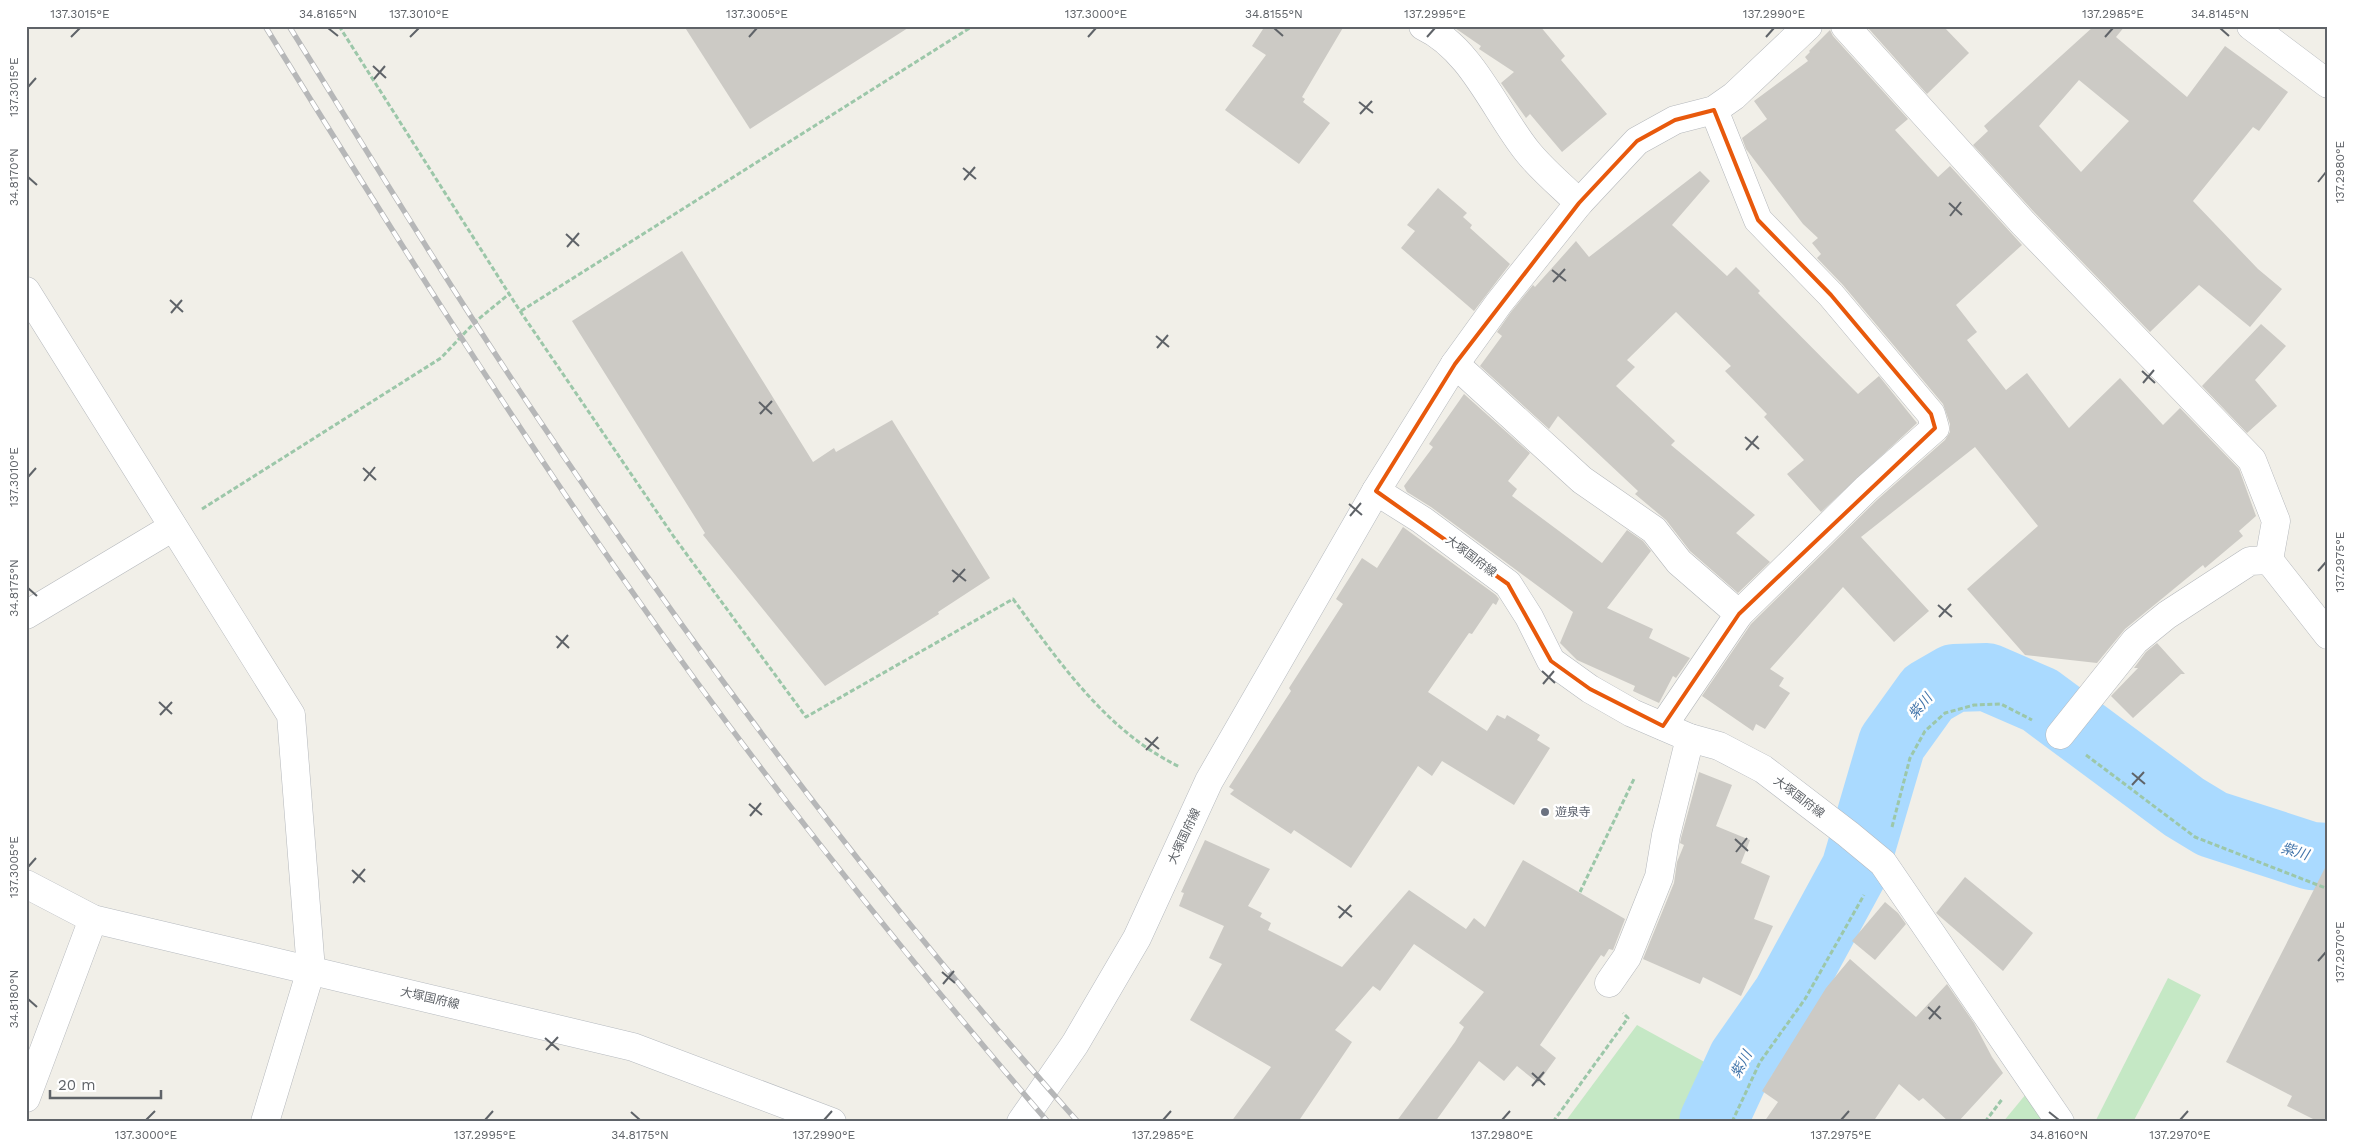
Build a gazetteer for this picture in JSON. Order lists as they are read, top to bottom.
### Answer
{
  "streets": {
    "street": ["大塚国府線"]
  },
  "water": ["紫川"],
  "places": ["遊泉寺"],
  "scale_bar": "20 m",
  "coordinates": [
    "137.3015°E",
    "34.8165°N",
    "137.3010°E",
    "137.3005°E",
    "137.3000°E",
    "34.8155°N",
    "137.2995°E",
    "137.2990°E",
    "137.2985°E",
    "34.8145°N",
    "137.2980°E",
    "34.8170°N",
    "137.2975°E",
    "34.8175°N",
    "137.2970°E",
    "34.8180°N",
    "34.8160°N"
  ]
}
